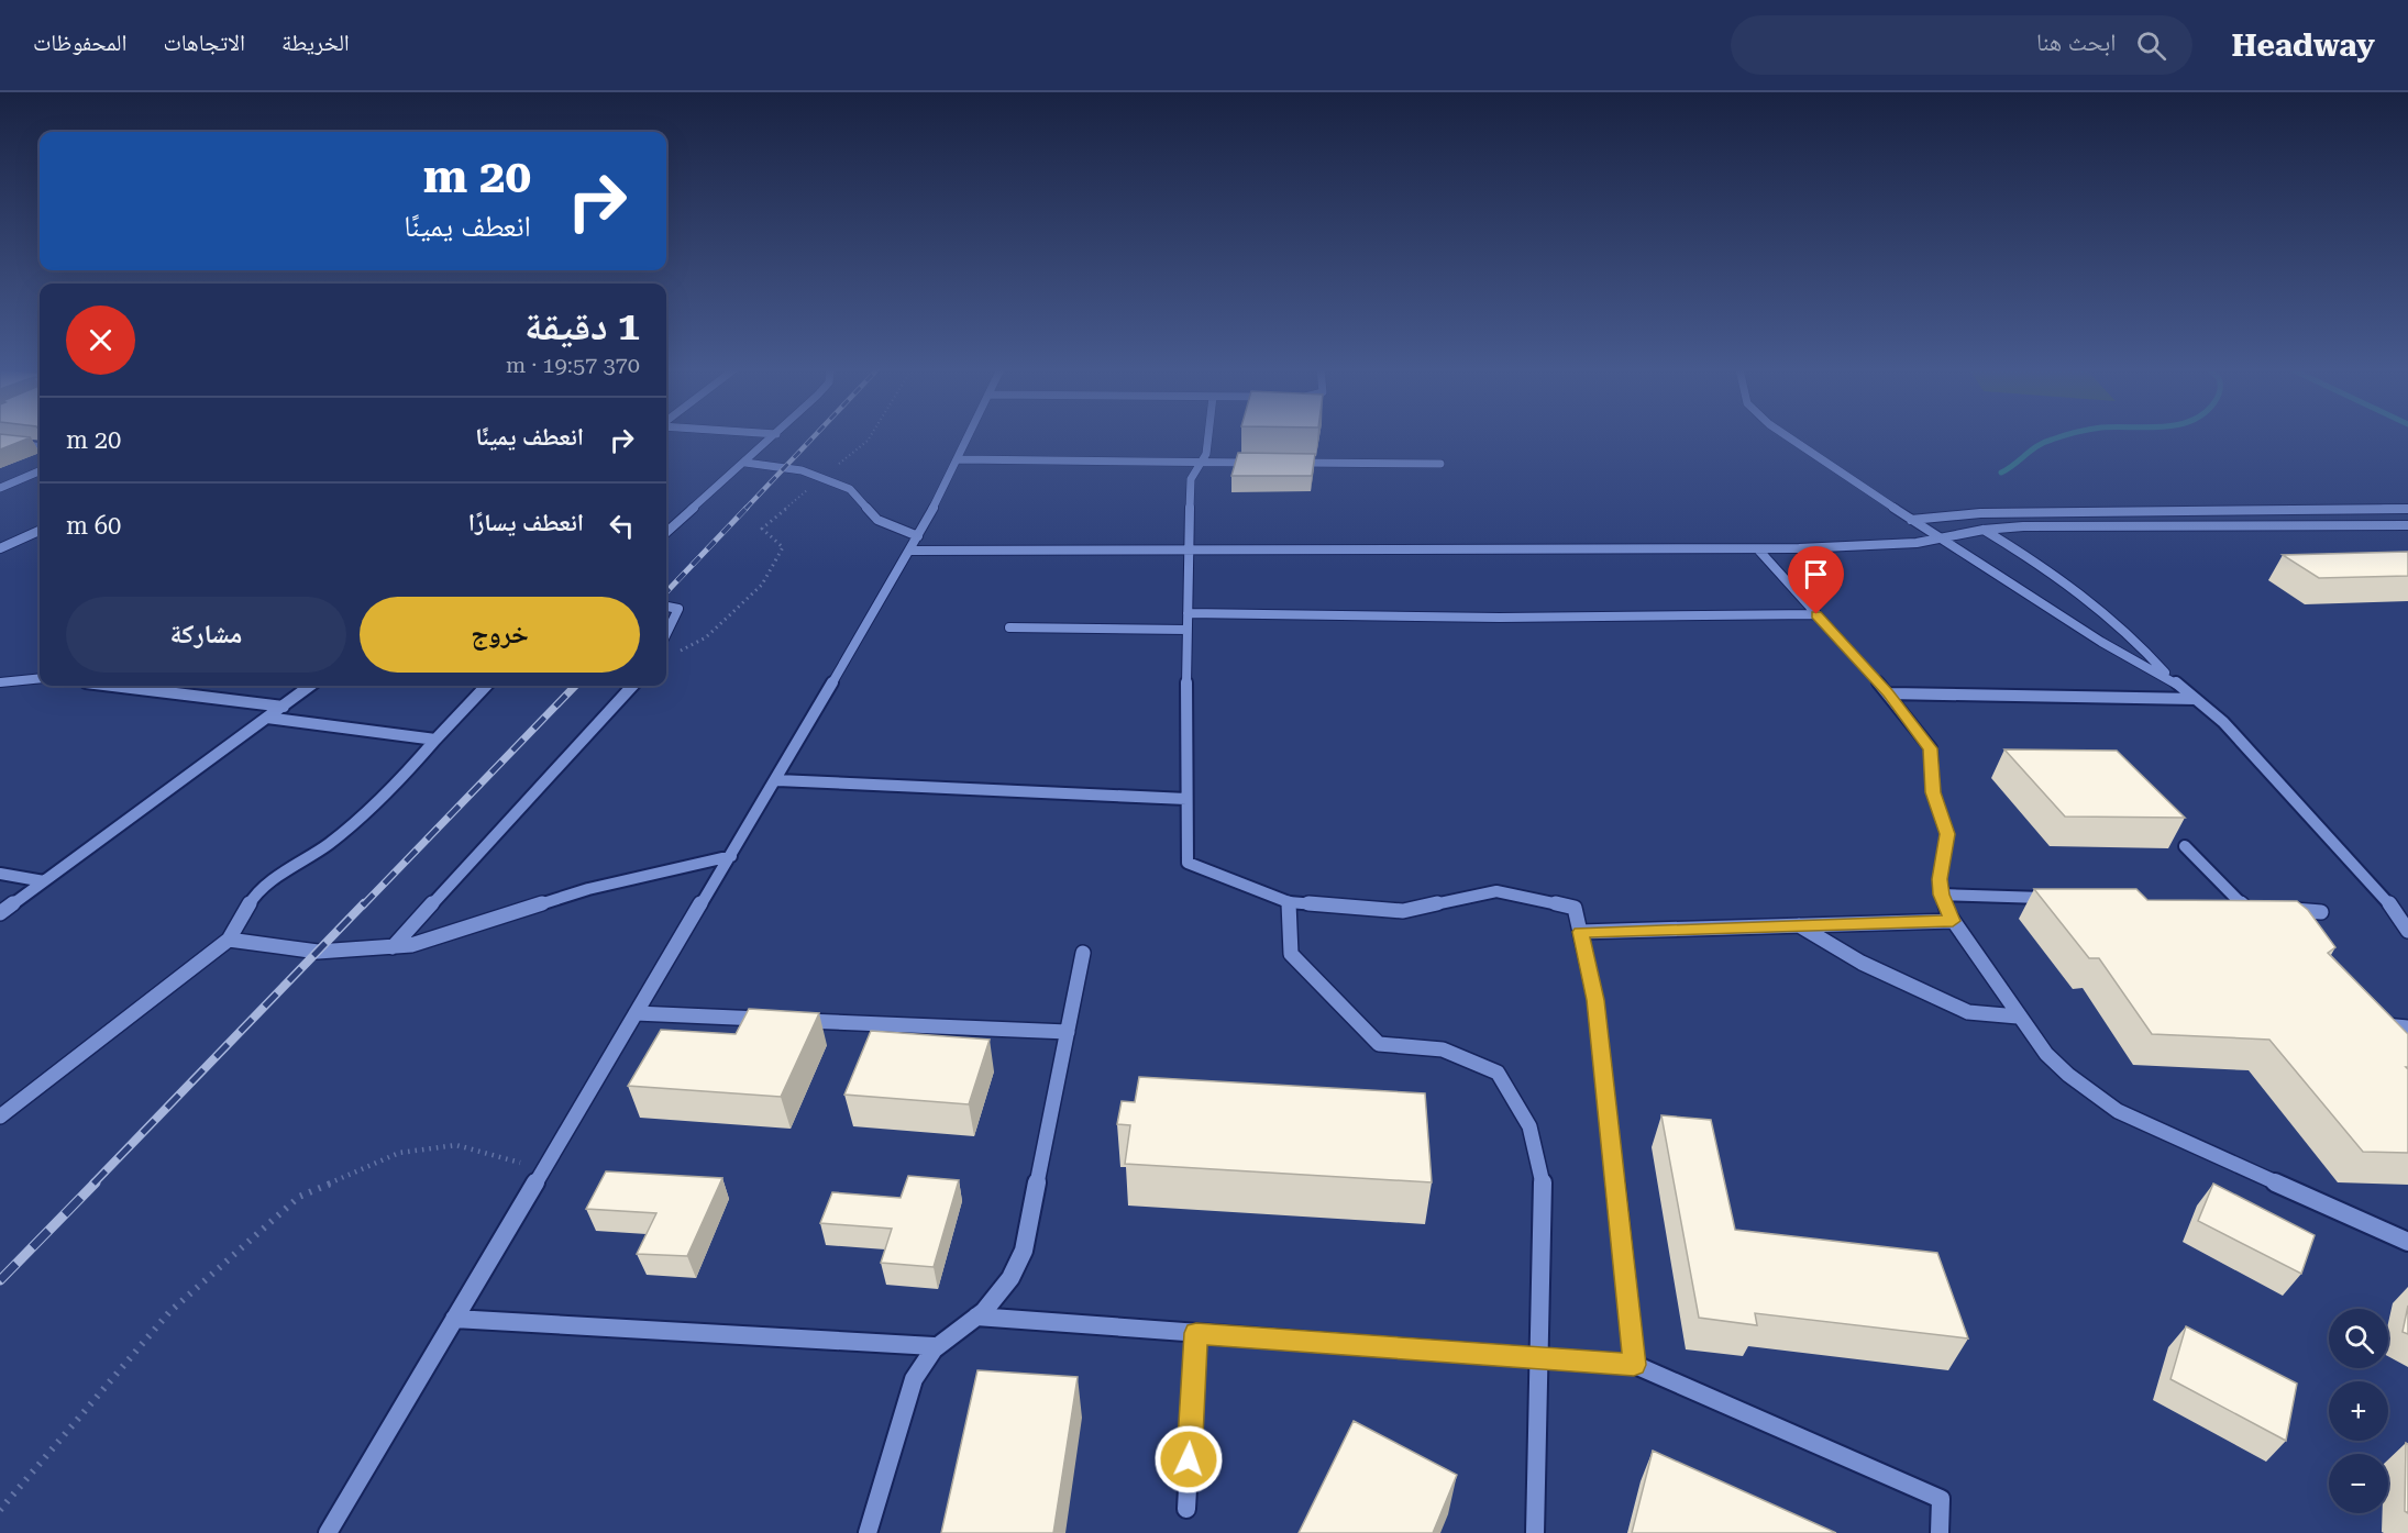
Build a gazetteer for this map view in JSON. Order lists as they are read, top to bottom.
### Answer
{
  "page": {
    "header": "Headway",
    "search": "ابحث هنا",
    "nav": ["الخريطة", "الاتجاهات", "المحفوظات"],
    "turn": ["20 m", "انعطف يمينًا"],
    "heading": ["1 دقيقة", "370 m · 19:57"],
    "list": [
      {
        "name": "انعطف يمينًا",
        "value": "20 m"
      },
      {
        "name": "انعطف يسارًا",
        "value": "60 m"
      }
    ],
    "buttons": ["خروج", "مشاركة"],
    "map_buttons": ["+", "−"]
  }
}
